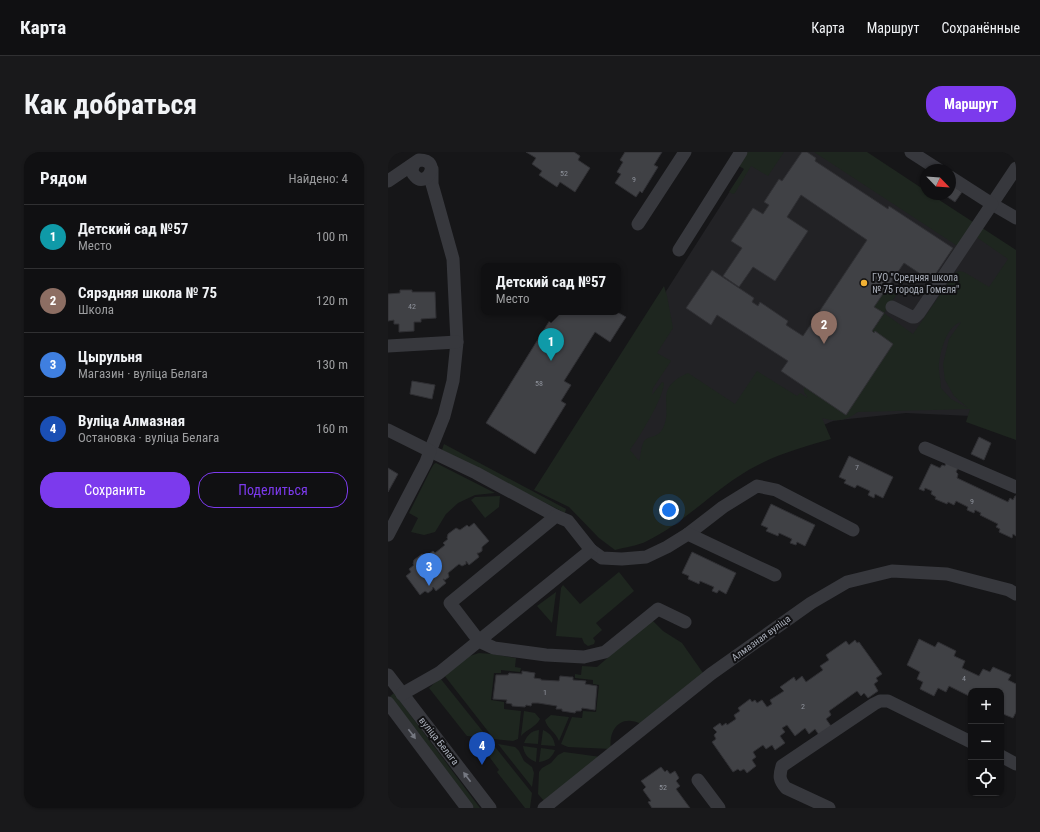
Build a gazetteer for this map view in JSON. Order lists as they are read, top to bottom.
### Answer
{
  "streets": {
    "street": ["Алмазная вуліца", "вуліца Белага"]
  },
  "places": ["ГУО \"Средняя школа № 75 города Гомеля\""],
  "house_numbers": [
    "52",
    "9",
    "42",
    "58",
    "7",
    "9",
    "4",
    "1",
    "2",
    "52"
  ],
  "north": "bottom right",
  "page": {
    "header": "Карта",
    "nav": ["Карта", "Маршрут", "Сохранённые"],
    "buttons": [
      "Маршрут",
      ["Сохранить", "Поделиться"]
    ],
    "title": "Как добраться",
    "heading": ["Рядом", "Найдено: 4"],
    "list": [
      {
        "mark": "1",
        "name": "Детский сад №57",
        "note": "Место",
        "value": "100 m"
      },
      {
        "mark": "2",
        "name": "Сярэдняя школа № 75",
        "note": "Школа",
        "value": "120 m"
      },
      {
        "mark": "3",
        "name": "Цырульня",
        "note": "Магазин · вуліца Белага",
        "value": "130 m"
      },
      {
        "mark": "4",
        "name": "Вуліца Алмазная",
        "note": "Остановка · вуліца Белага",
        "value": "160 m"
      }
    ],
    "popup": ["Детский сад №57", "Место"],
    "pins": [
      "2",
      "1",
      "3",
      "4"
    ],
    "map_buttons": ["+", "−"]
  }
}
